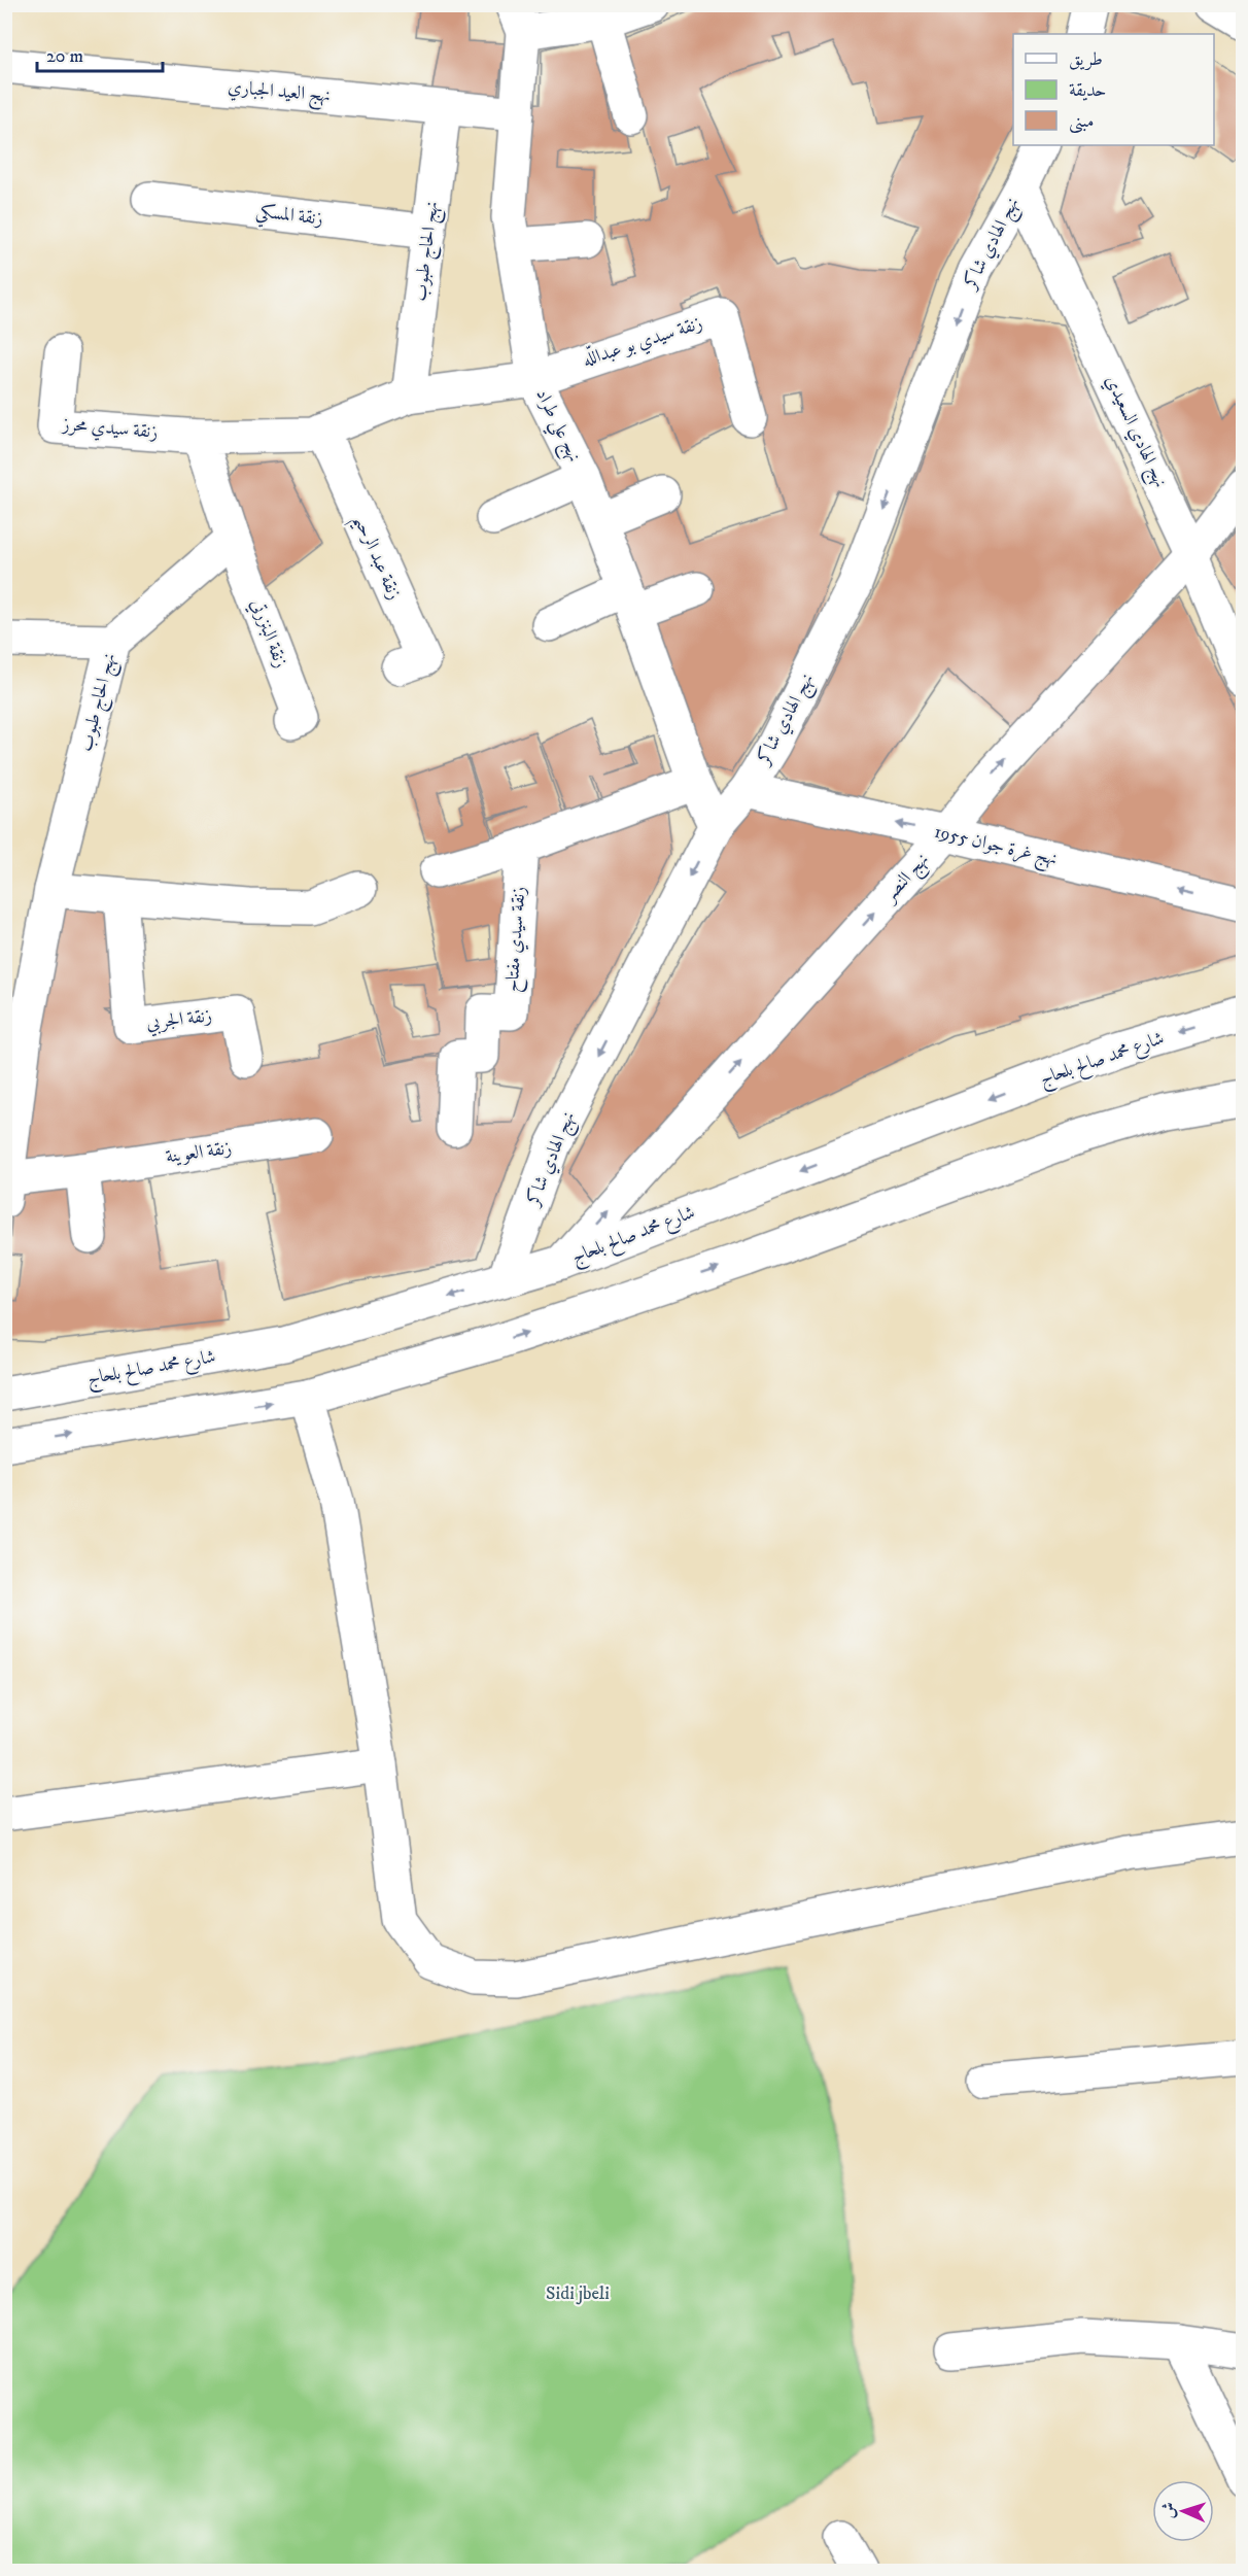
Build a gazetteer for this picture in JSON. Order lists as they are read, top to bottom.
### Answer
{
  "streets": {
    "street": [
      "نهج العيد الجباري",
      "زنقة المسكي",
      "نهج الهادي شاكر",
      "نهج الحاج طبوب",
      "زنقة سيدي بو عبداللّه",
      "نهج علي طراد",
      "زنقة سيدي محرز",
      "نهج الهادي السعيدي",
      "زنقة عبد الرحيم",
      "زنقة البنزرتي",
      "1955 نهج غرة جوان",
      "نهج النصر",
      "زنقة سيدي مفتاح",
      "زنقة الجربي",
      "شارع محمد صالح بلحاج",
      "زنقة العوينة"
    ]
  },
  "crossings": [
    ["نهج العيد الجباري", "نهج الحاج طبوب"],
    ["نهج العيد الجباري", "نهج علي طراد"],
    ["زنقة المسكي", "نهج الحاج طبوب"],
    ["نهج الهادي شاكر", "نهج علي طراد"],
    ["نهج الهادي شاكر", "نهج الهادي السعيدي"],
    ["نهج الهادي شاكر", "1955 نهج غرة جوان"],
    ["نهج الهادي شاكر", "شارع محمد صالح بلحاج"],
    ["نهج الحاج طبوب", "زنقة البنزرتي"],
    ["نهج الحاج طبوب", "زنقة العوينة"],
    ["زنقة سيدي بو عبداللّه", "نهج علي طراد"],
    ["نهج الهادي السعيدي", "نهج النصر"],
    ["1955 نهج غرة جوان", "نهج النصر"],
    ["نهج النصر", "شارع محمد صالح بلحاج"]
  ],
  "one_way": ["نهج الهادي شاكر", "1955 نهج غرة جوان", "نهج النصر"],
  "parks": ["Sidi jbeli"],
  "legend": ["طريق", "حديقة", "مبنى"],
  "scale_bar": "20 m",
  "north": "left"
}
